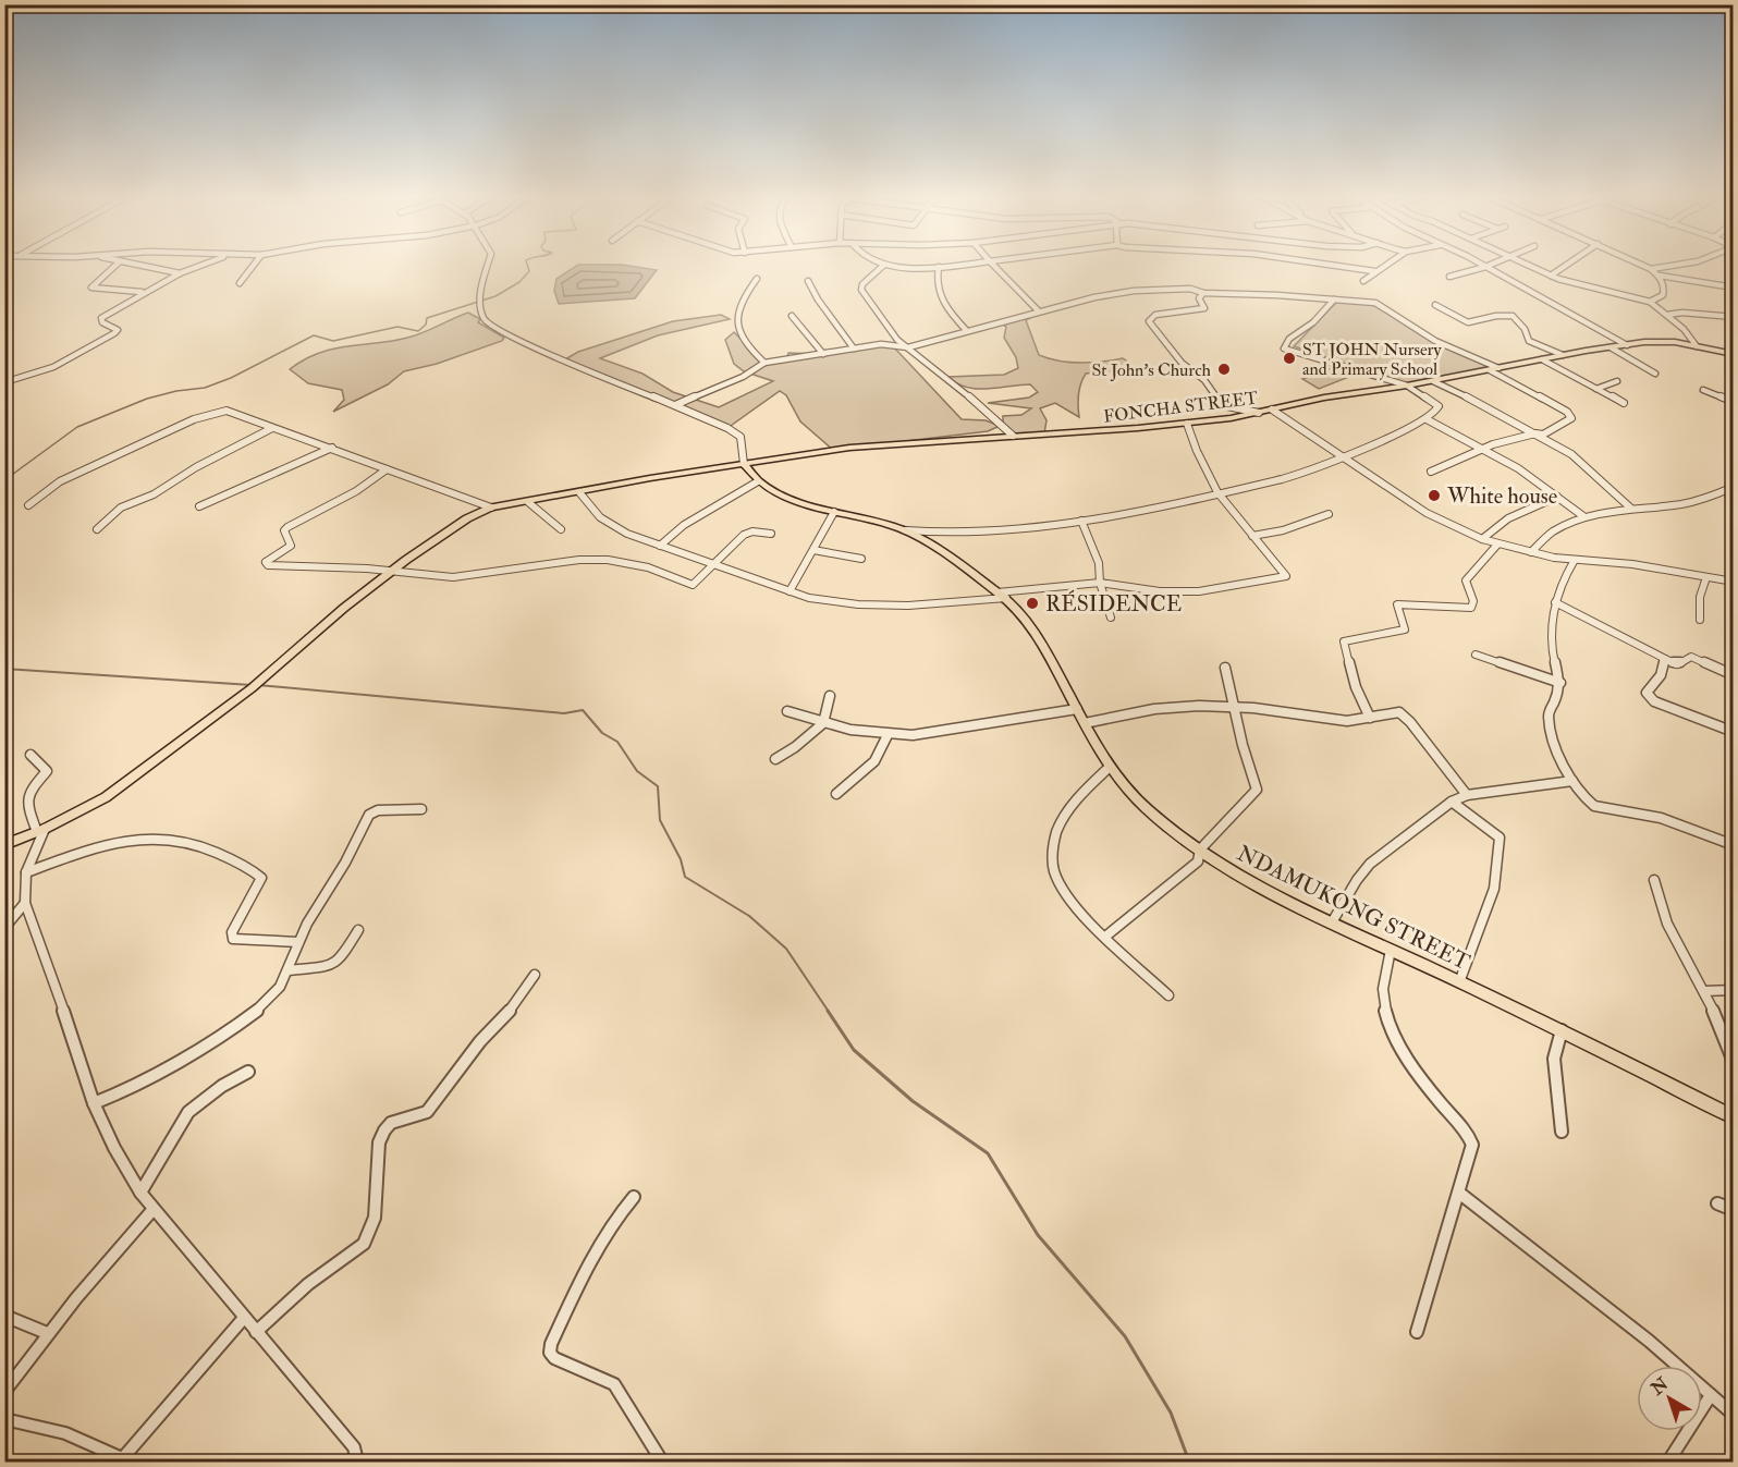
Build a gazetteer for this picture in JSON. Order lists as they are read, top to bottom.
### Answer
{
  "streets": {
    "main road": ["FONCHA STREET", "NDAMUKONG STREET"]
  },
  "crossings": [
    ["FONCHA STREET", "NDAMUKONG STREET"]
  ],
  "places": [
    "ST JOHN Nursery and Primary School",
    "St John's Church",
    "White house",
    "RÉSIDENCE"
  ],
  "north": "top left"
}
